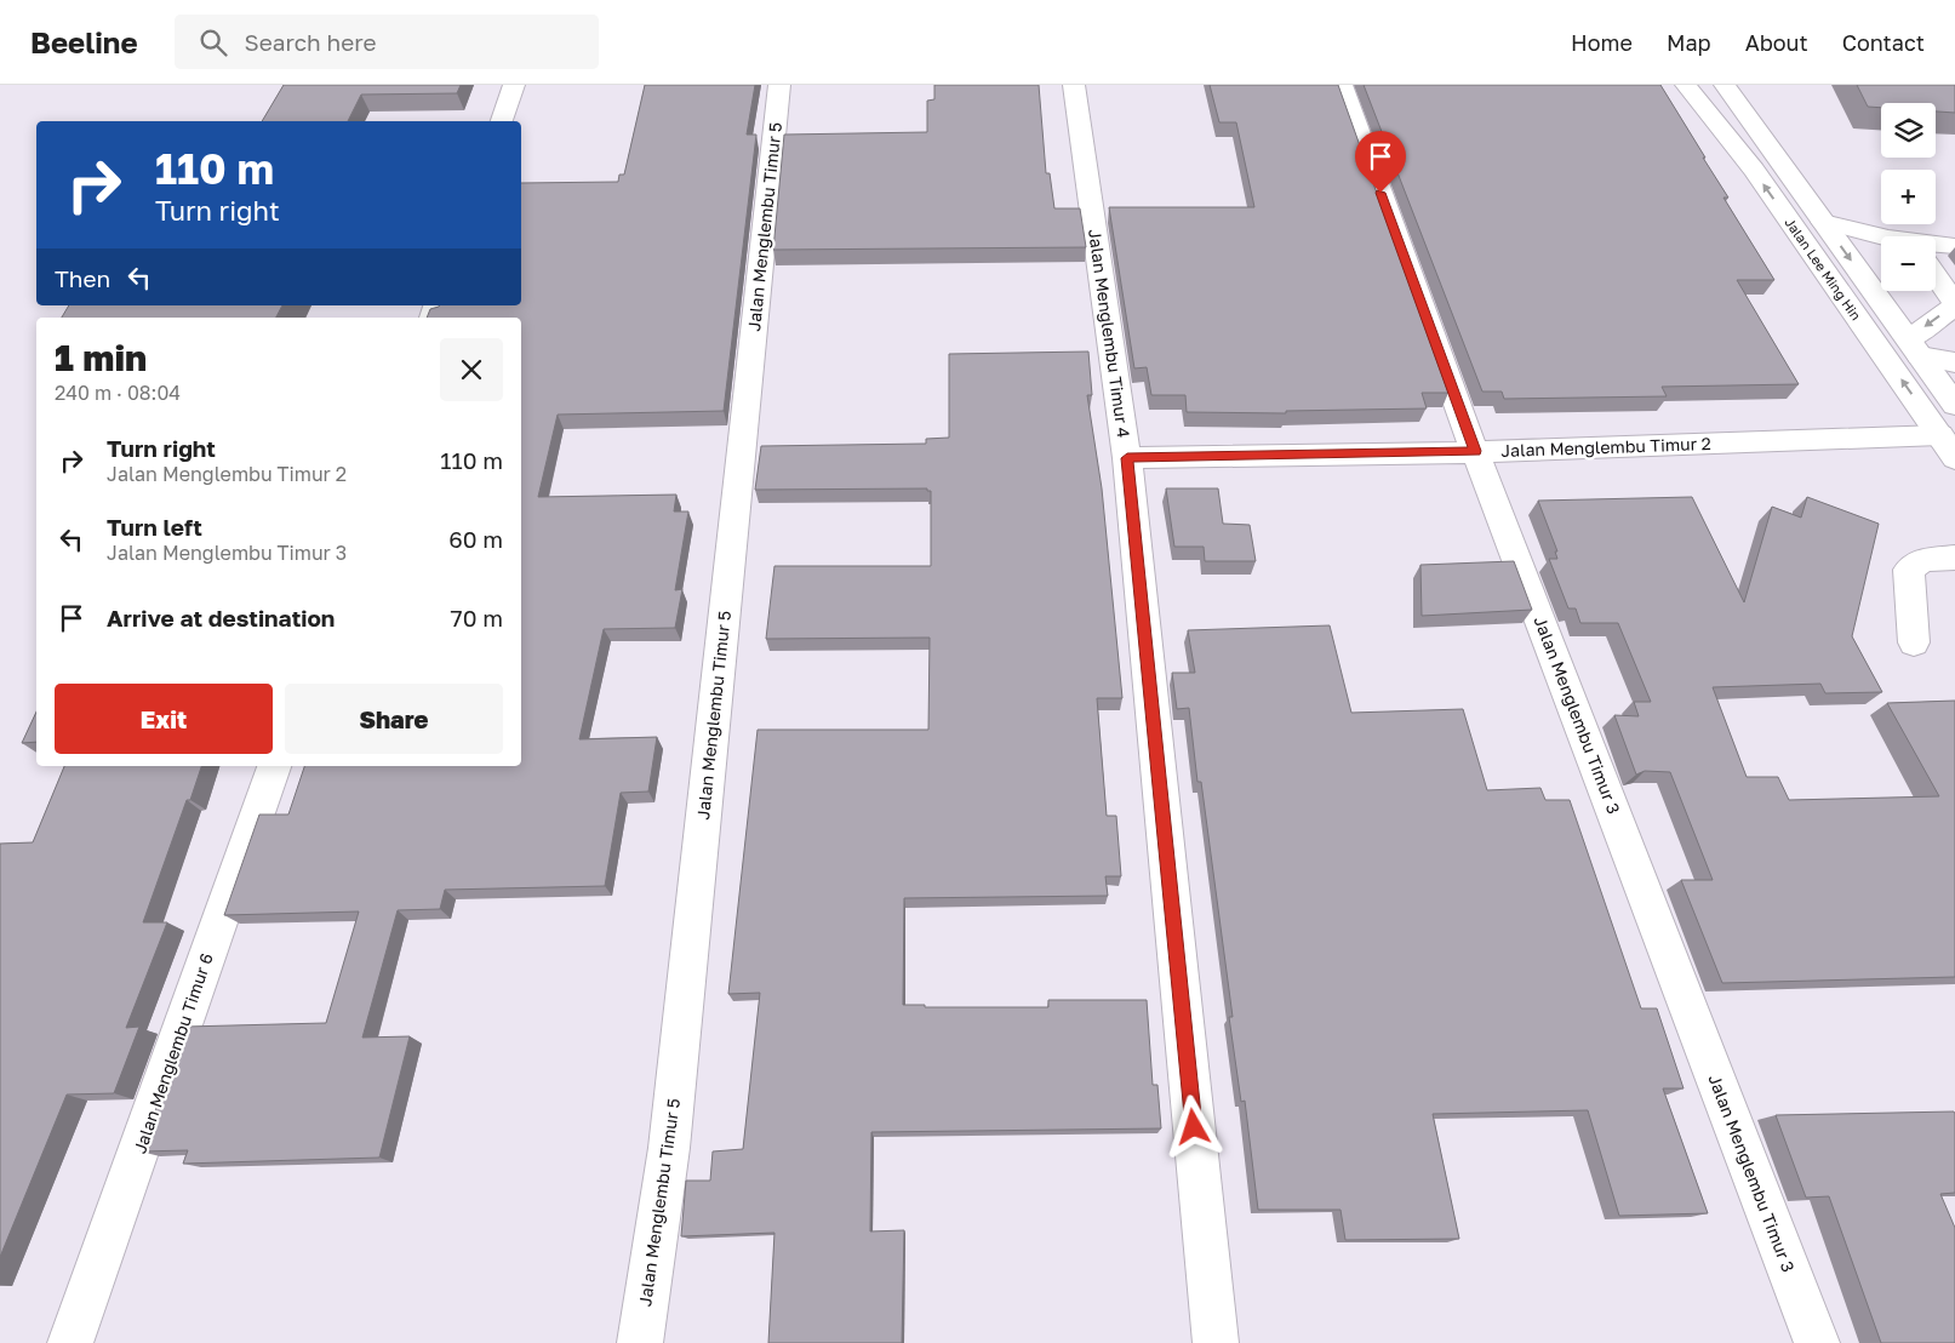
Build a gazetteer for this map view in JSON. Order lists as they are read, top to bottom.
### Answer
{
  "streets": {
    "street": [
      "Jalan Menglembu Timur 5",
      "Jalan Lee Ming Hin",
      "Jalan Menglembu Timur 4",
      "Jalan Menglembu Timur 2",
      "Jalan Menglembu Timur 3",
      "Jalan Menglembu Timur 6"
    ]
  },
  "crossings": [
    ["Jalan Lee Ming Hin", "Jalan Menglembu Timur 2"],
    ["Jalan Menglembu Timur 4", "Jalan Menglembu Timur 2"],
    ["Jalan Menglembu Timur 2", "Jalan Menglembu Timur 3"]
  ],
  "page": {
    "header": "Beeline",
    "search": "Search here",
    "nav": [
      "Home",
      "Map",
      "About",
      "Contact"
    ],
    "map_buttons": ["+", "−"],
    "turn": ["110 m", "Turn right"],
    "then": "Then",
    "heading": ["1 min", "240 m · 08:04"],
    "list": [
      {
        "name": "Turn right",
        "note": "Jalan Menglembu Timur 2",
        "value": "110 m"
      },
      {
        "name": "Turn left",
        "note": "Jalan Menglembu Timur 3",
        "value": "60 m"
      },
      {
        "name": "Arrive at destination",
        "value": "70 m"
      }
    ],
    "buttons": ["Exit", "Share"]
  }
}
